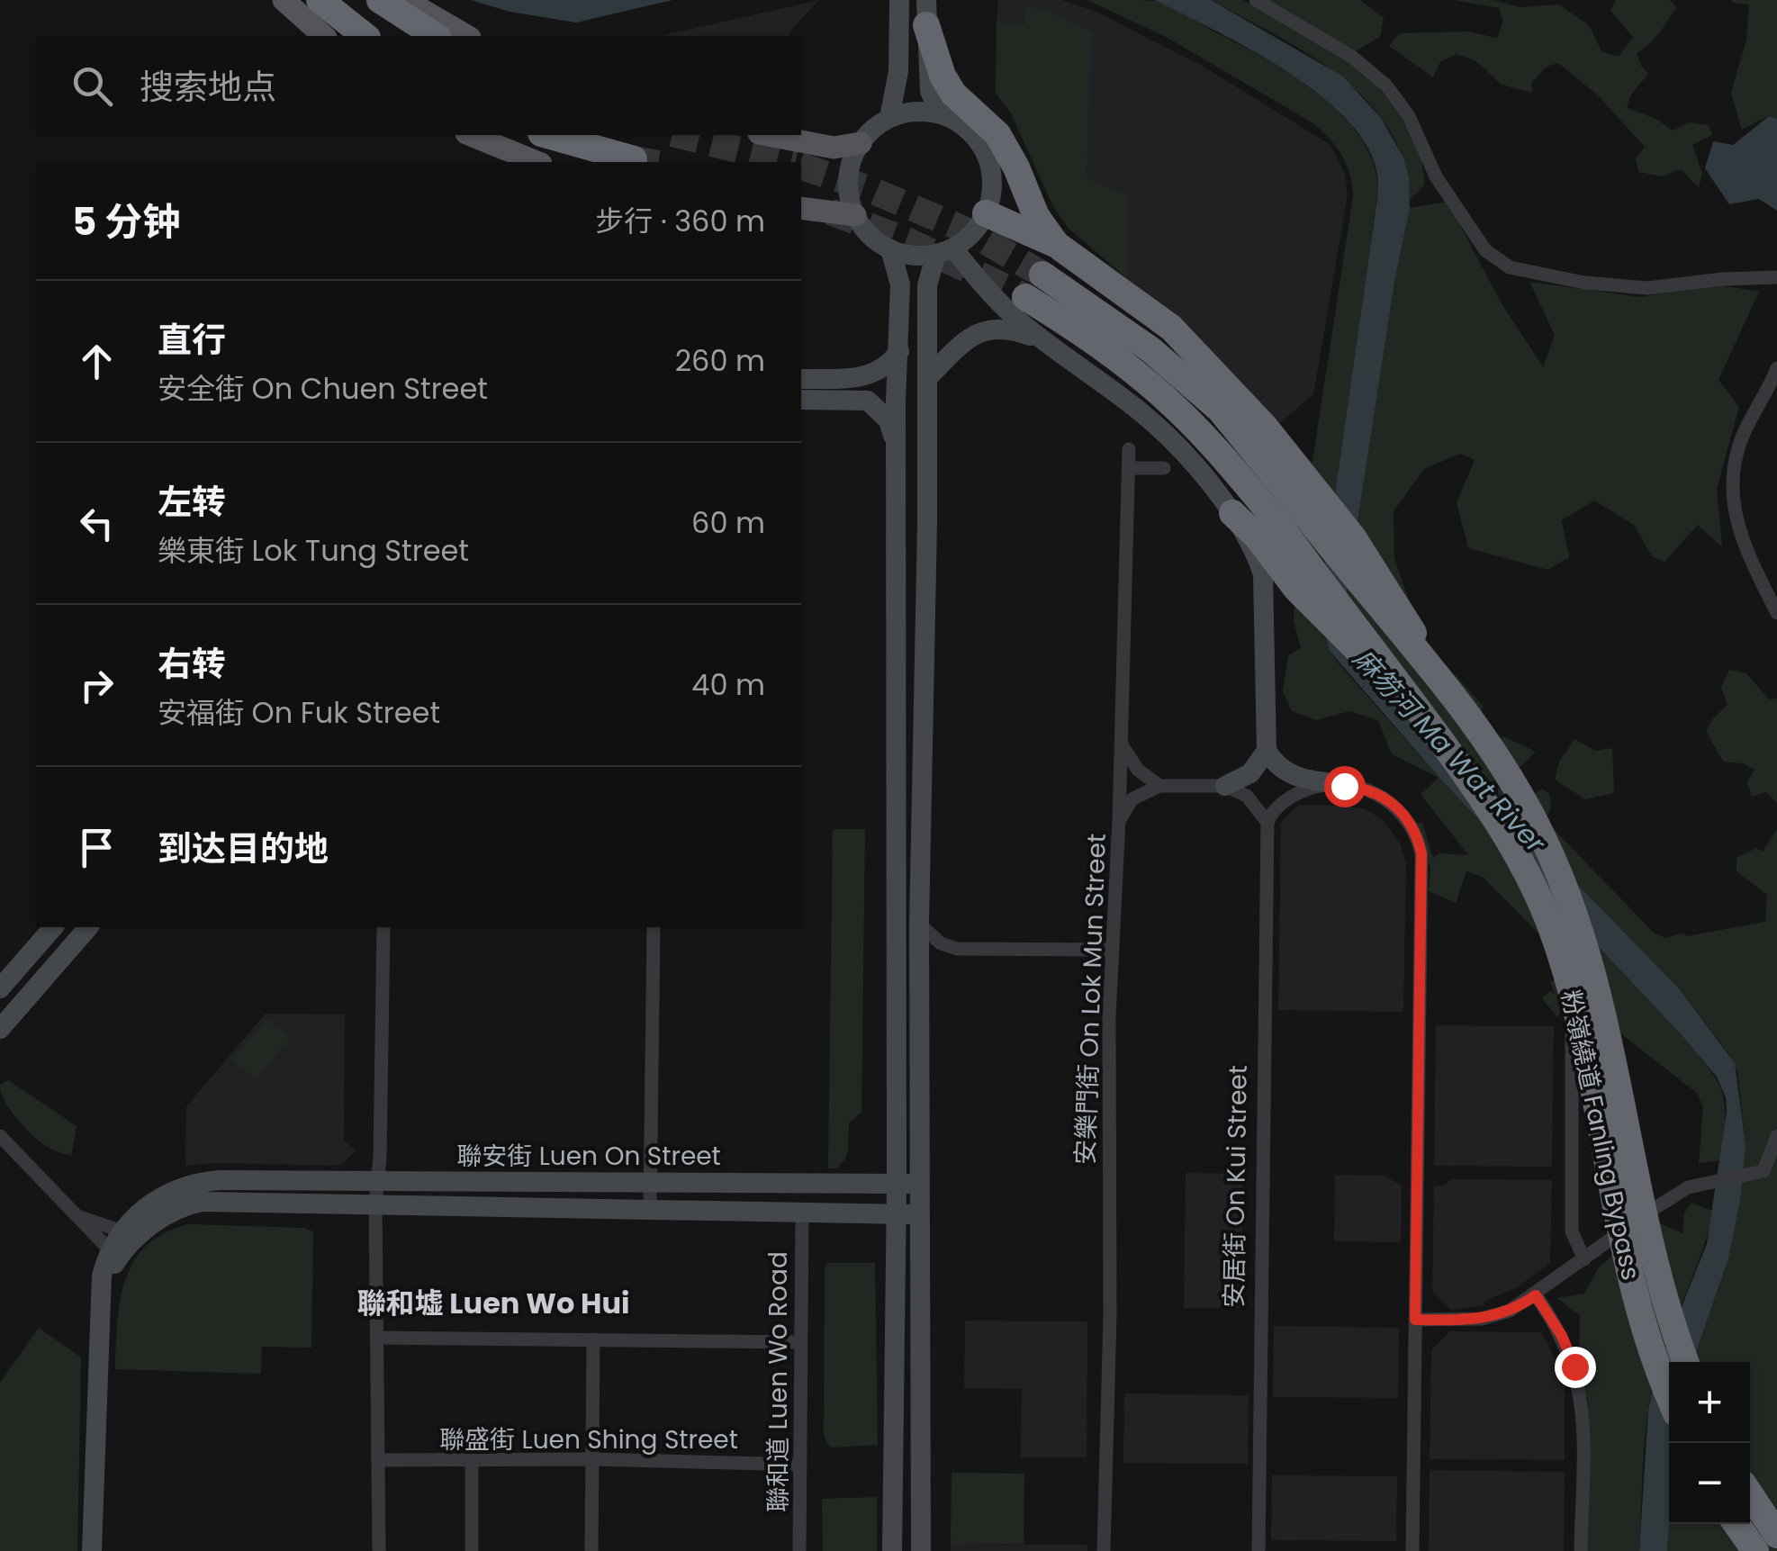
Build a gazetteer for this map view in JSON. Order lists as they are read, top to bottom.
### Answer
{
  "streets": {
    "highway": ["粉嶺繞道 Fanling Bypass"],
    "main road": ["聯安街 Luen On Street"],
    "street": [
      "安樂門街 On Lok Mun Street",
      "安居街 On Kui Street",
      "聯和道 Luen Wo Road",
      "聯盛街 Luen Shing Street"
    ]
  },
  "crossings": [
    ["聯安街 Luen On Street", "聯和道 Luen Wo Road"],
    ["聯和道 Luen Wo Road", "聯盛街 Luen Shing Street"]
  ],
  "districts": ["聯和墟 Luen Wo Hui"],
  "water": ["麻笏河 Ma Wat River"],
  "page": {
    "search": "搜索地点",
    "heading": ["5 分钟", "步行 · 360 m"],
    "list": [
      ["直行", "安全街 On Chuen Street", "260 m"],
      ["左转", "樂東街 Lok Tung Street", "60 m"],
      ["右转", "安福街 On Fuk Street", "40 m"],
      "到达目的地"
    ],
    "map_buttons": ["+", "−"]
  }
}
